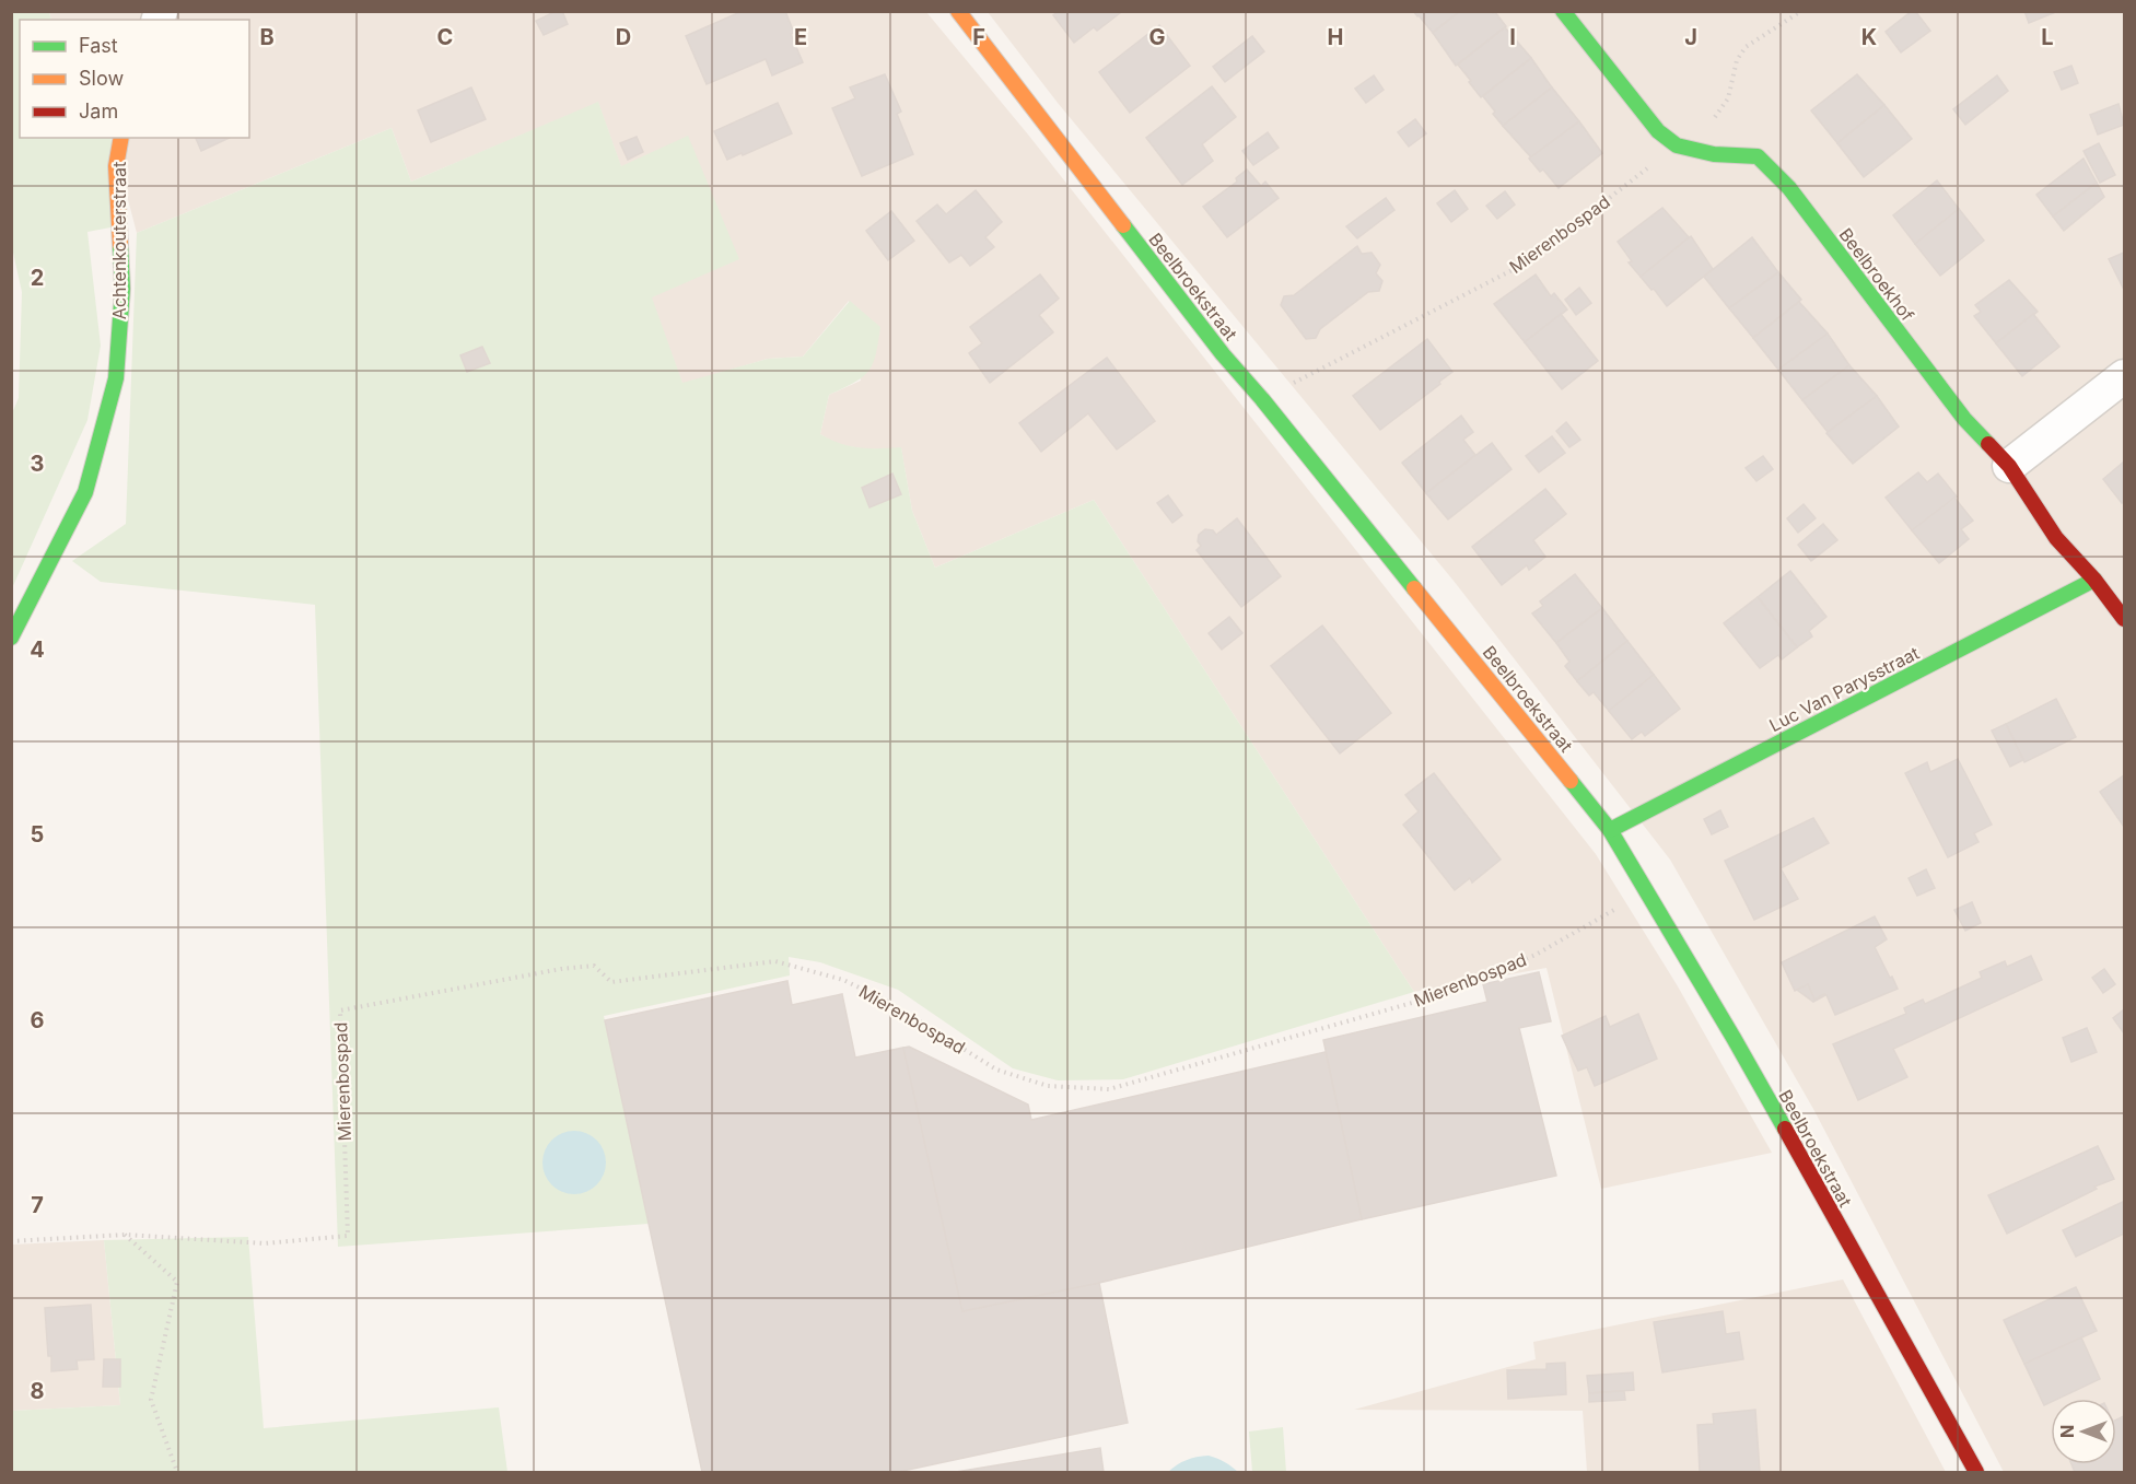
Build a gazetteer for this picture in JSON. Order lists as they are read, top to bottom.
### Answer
{
  "streets": {
    "street": [
      "Achtenkouterstraat",
      "Beelbroekhof",
      "Beelbroekstraat",
      "Luc Van Parysstraat"
    ],
    "path": ["Mierenbospad"]
  },
  "crossings": [
    ["Mierenbospad", "Beelbroekhof"],
    ["Mierenbospad", "Beelbroekstraat"],
    ["Beelbroekhof", "Luc Van Parysstraat"],
    ["Beelbroekstraat", "Luc Van Parysstraat"]
  ],
  "legend": ["Fast", "Slow", "Jam"],
  "north": "left",
  "grid": {
    "columns": [
      "B",
      "C",
      "D",
      "E",
      "F",
      "G",
      "H",
      "I",
      "J",
      "K",
      "L"
    ],
    "rows": [
      "2",
      "3",
      "4",
      "5",
      "6",
      "7",
      "8"
    ]
  }
}
